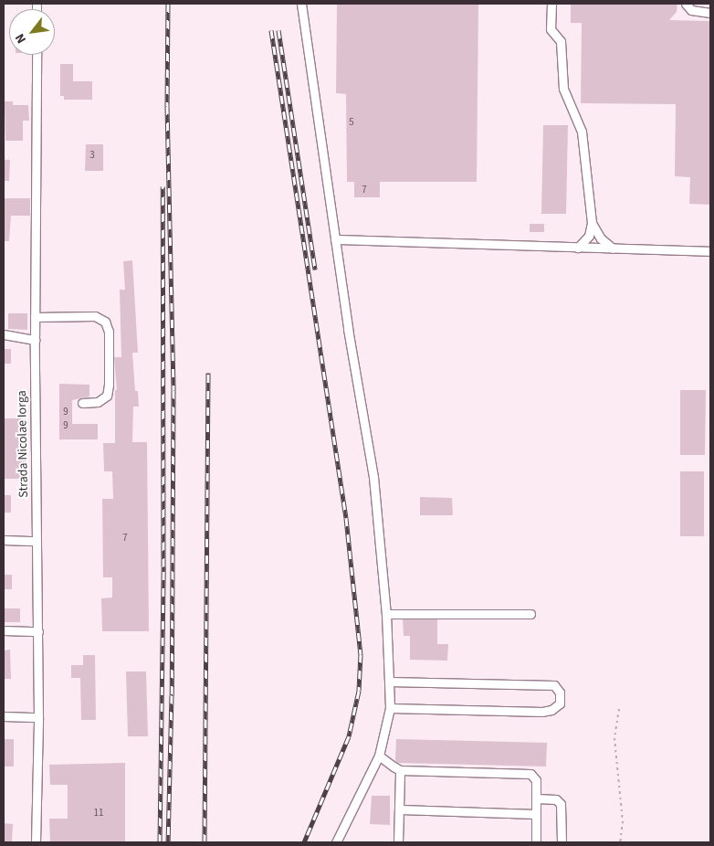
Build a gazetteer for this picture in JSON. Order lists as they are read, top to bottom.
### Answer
{
  "streets": {
    "street": ["Strada Nicolae Iorga"]
  },
  "house_numbers": [
    "5",
    "3",
    "7",
    "9",
    "9",
    "7",
    "11"
  ],
  "north": "bottom left"
}
